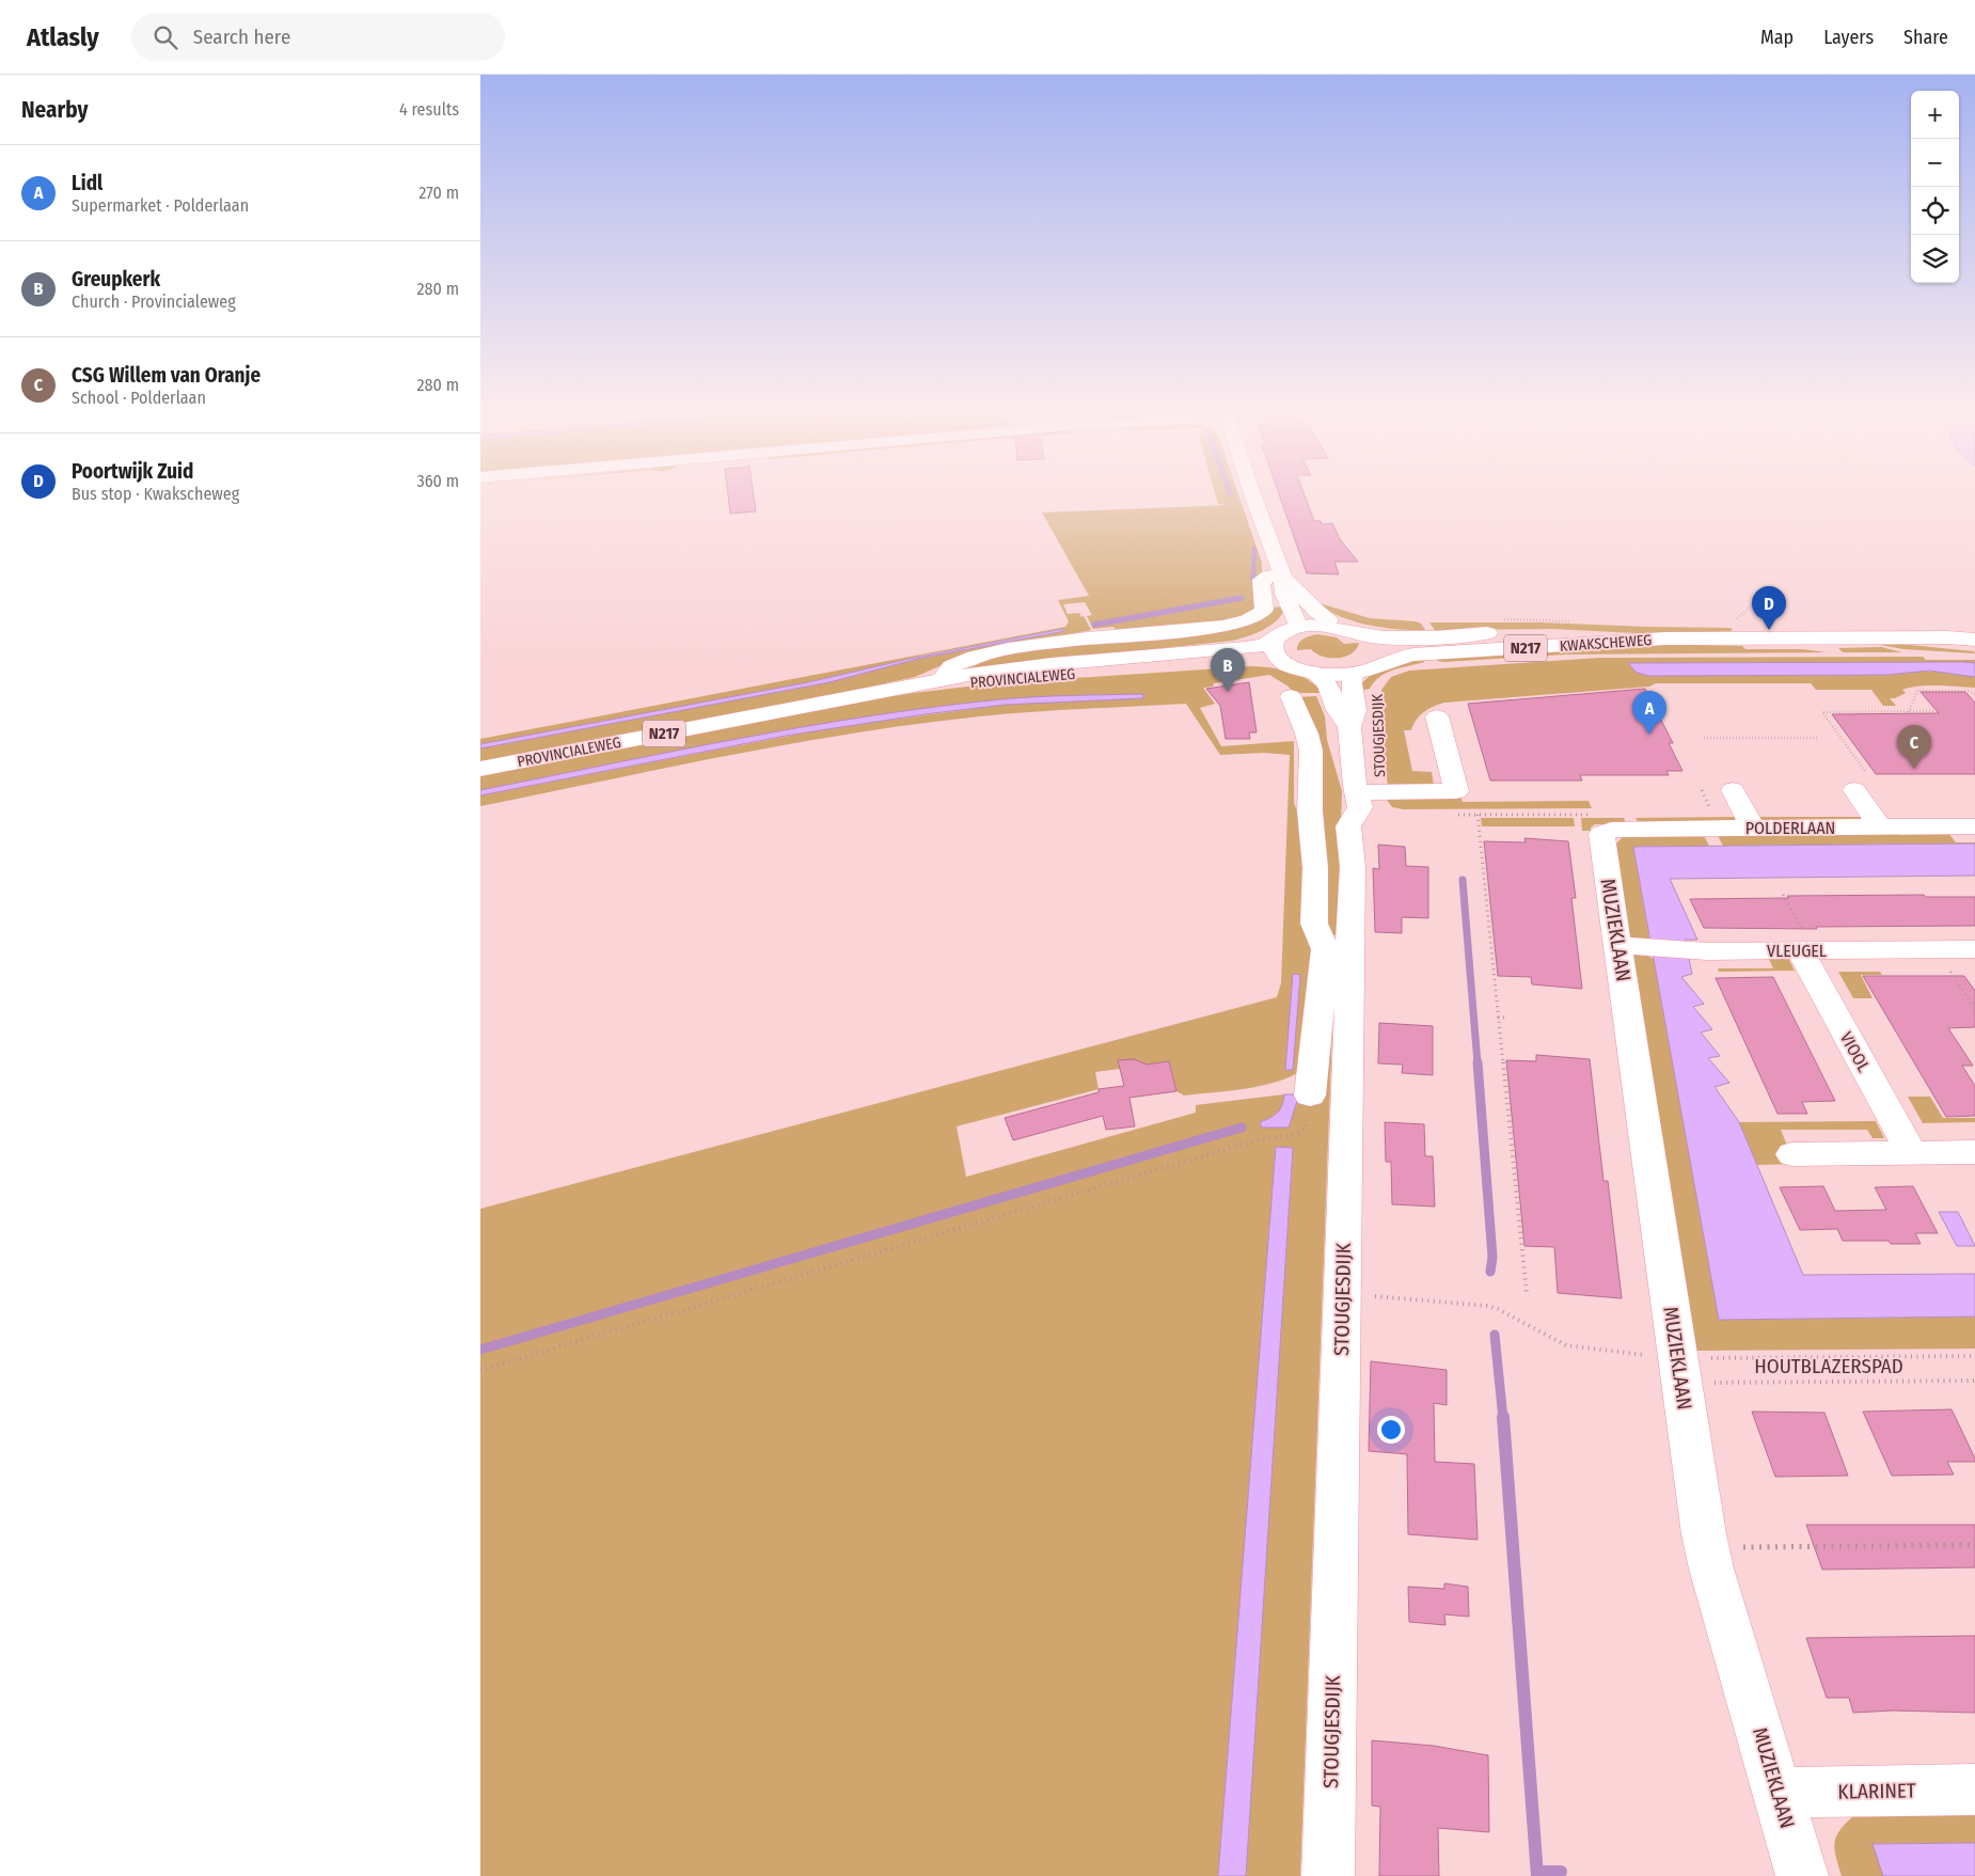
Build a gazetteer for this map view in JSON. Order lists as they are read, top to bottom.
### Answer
{
  "streets": {
    "street": [
      "KWAKSCHEWEG",
      "N217",
      "PROVINCIALEWEG",
      "STOUGJESDIJK",
      "POLDERLAAN",
      "MUZIEKLAAN",
      "VLEUGEL",
      "VIOOL",
      "KLARINET"
    ],
    "path": ["HOUTBLAZERSPAD"]
  },
  "crossings": [
    ["KWAKSCHEWEG", "N217"],
    ["KWAKSCHEWEG", "STOUGJESDIJK"],
    ["N217", "PROVINCIALEWEG"],
    ["N217", "STOUGJESDIJK"],
    ["POLDERLAAN", "MUZIEKLAAN"],
    ["MUZIEKLAAN", "VLEUGEL"],
    ["MUZIEKLAAN", "HOUTBLAZERSPAD"],
    ["MUZIEKLAAN", "KLARINET"],
    ["VLEUGEL", "VIOOL"]
  ],
  "page": {
    "header": "Atlasly",
    "search": "Search here",
    "nav": ["Map", "Layers", "Share"],
    "heading": ["Nearby", "4 results"],
    "map_buttons": ["+", "−"],
    "list": [
      {
        "mark": "A",
        "name": "Lidl",
        "note": "Supermarket · Polderlaan",
        "value": "270 m"
      },
      {
        "mark": "B",
        "name": "Greupkerk",
        "note": "Church · Provincialeweg",
        "value": "280 m"
      },
      {
        "mark": "C",
        "name": "CSG Willem van Oranje",
        "note": "School · Polderlaan",
        "value": "280 m"
      },
      {
        "mark": "D",
        "name": "Poortwijk Zuid",
        "note": "Bus stop · Kwakscheweg",
        "value": "360 m"
      }
    ],
    "pins": [
      "D",
      "B",
      "A",
      "C"
    ]
  }
}
